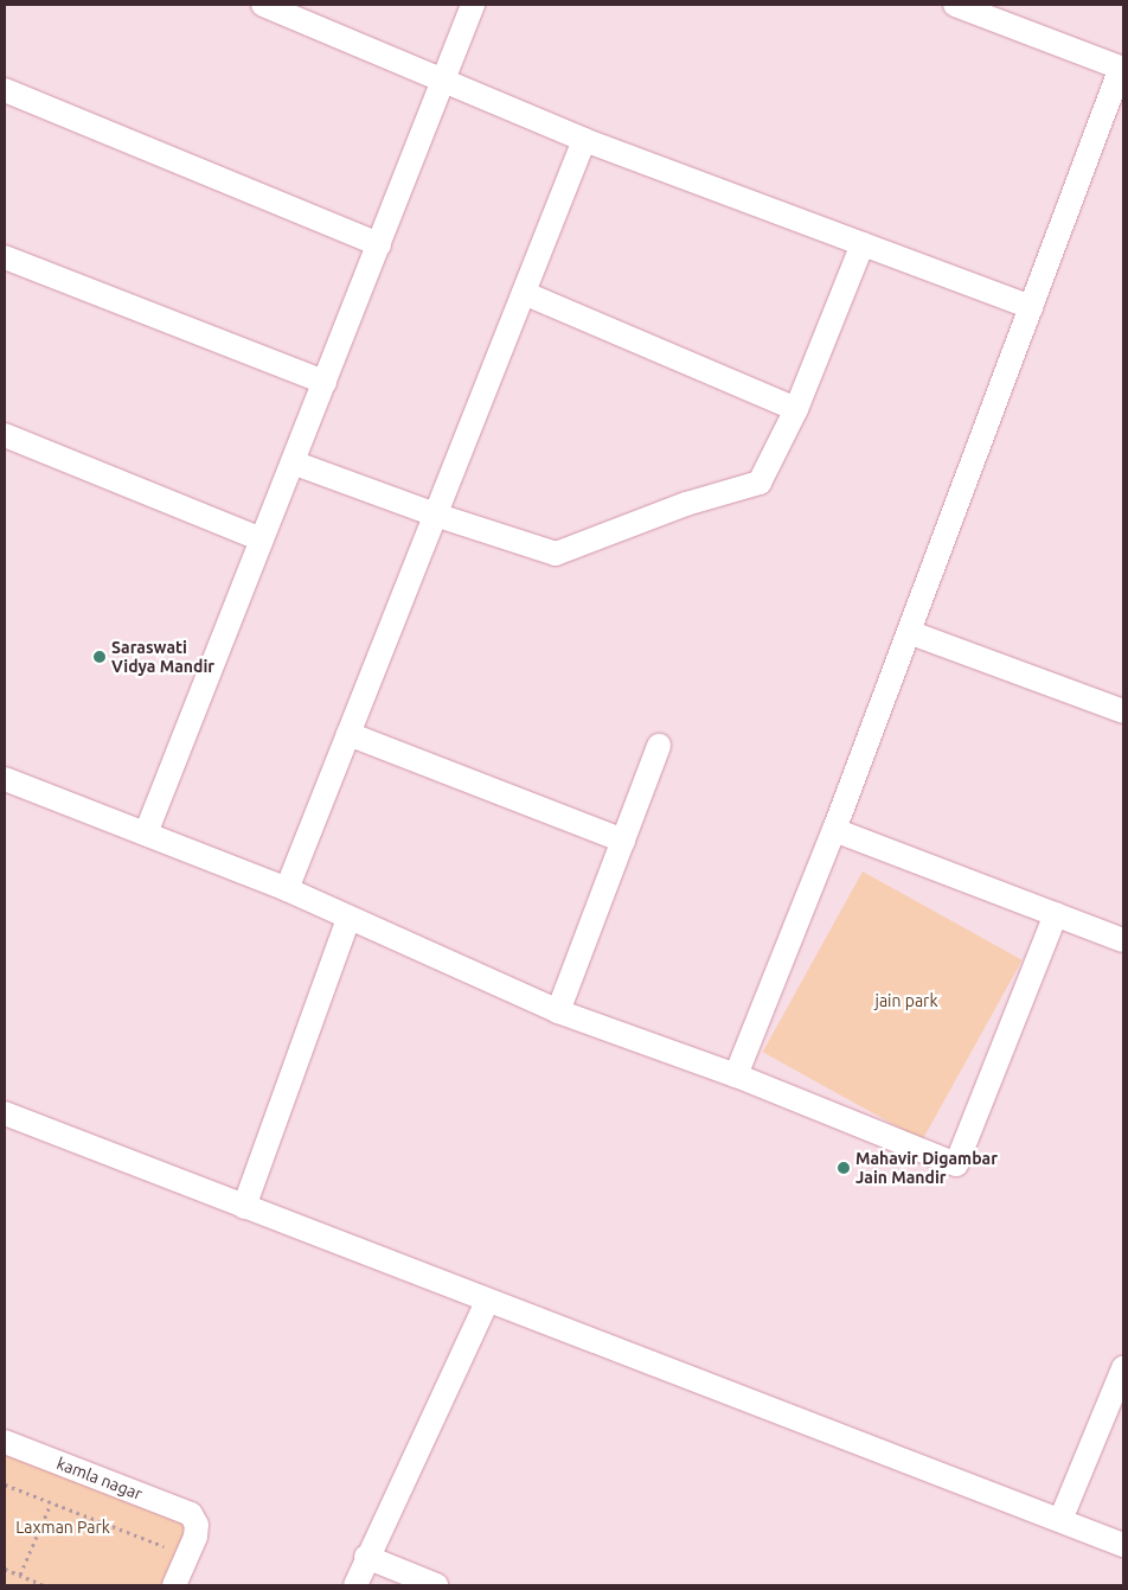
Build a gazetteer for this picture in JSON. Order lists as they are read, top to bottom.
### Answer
{
  "streets": {
    "street": ["kamla nagar"]
  },
  "parks": ["jain park", "Laxman Park"],
  "places": ["Saraswati Vidya Mandir", "Mahavir Digambar Jain Mandir"]
}
